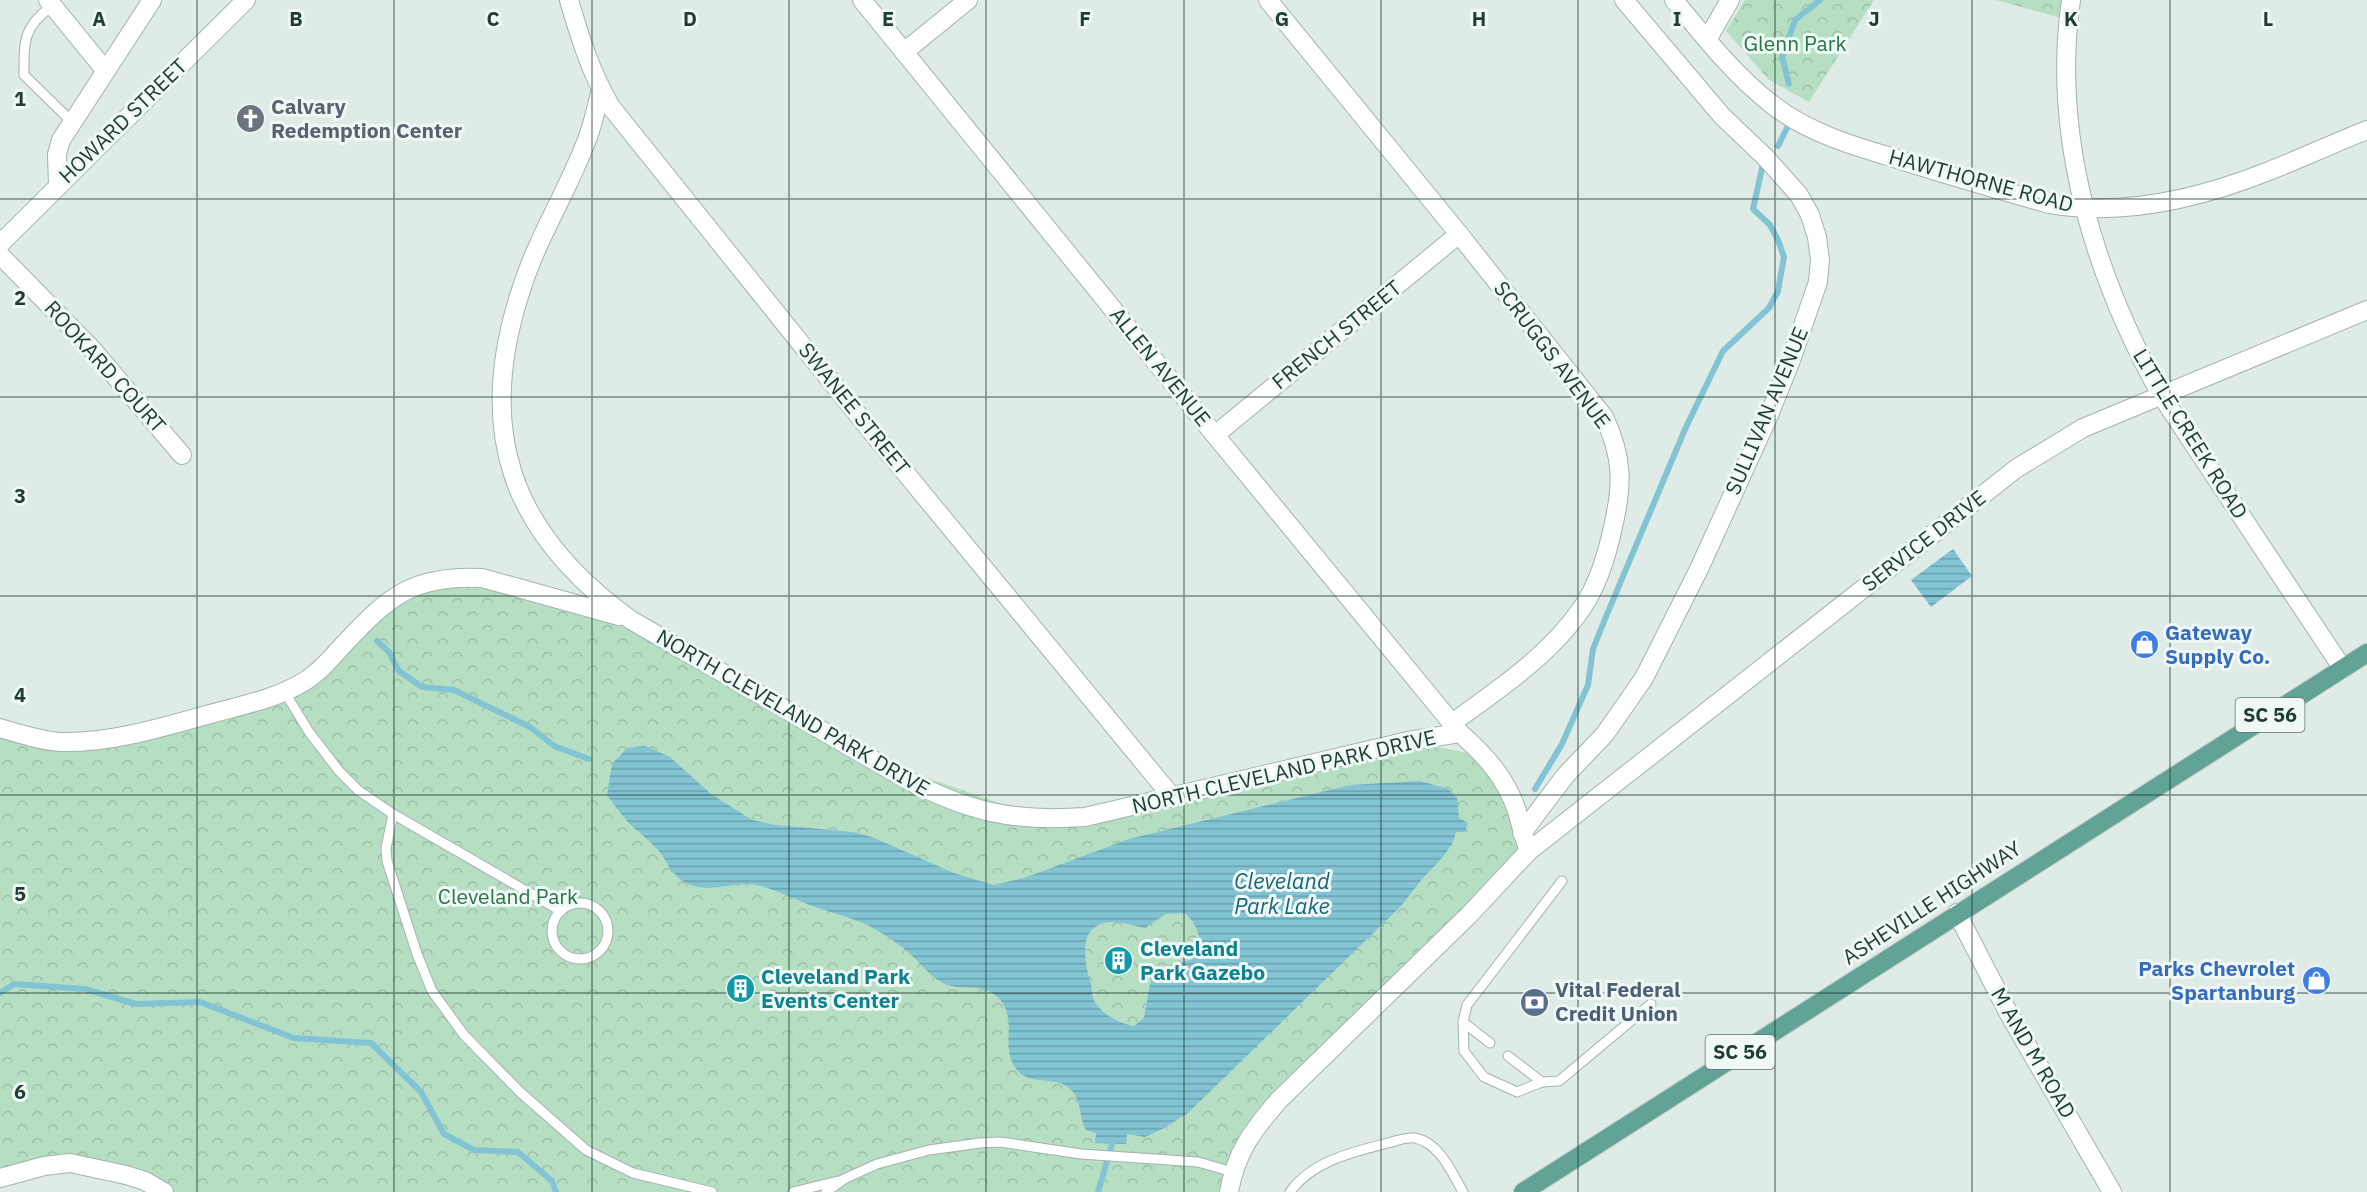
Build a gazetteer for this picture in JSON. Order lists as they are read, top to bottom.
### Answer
{
  "streets": {
    "main road": ["SC 56", "ASHEVILLE HIGHWAY"],
    "street": [
      "HOWARD STREET",
      "HAWTHORNE ROAD",
      "FRENCH STREET",
      "SCRUGGS AVENUE",
      "ROOKARD COURT",
      "ALLEN AVENUE",
      "SWANEE STREET",
      "SULLIVAN AVENUE",
      "LITTLE CREEK ROAD",
      "SERVICE DRIVE",
      "NORTH CLEVELAND PARK DRIVE",
      "M AND M ROAD"
    ]
  },
  "crossings": [
    ["HAWTHORNE ROAD", "LITTLE CREEK ROAD"],
    ["FRENCH STREET", "SCRUGGS AVENUE"],
    ["FRENCH STREET", "ALLEN AVENUE"],
    ["SCRUGGS AVENUE", "ALLEN AVENUE"],
    ["SCRUGGS AVENUE", "NORTH CLEVELAND PARK DRIVE"],
    ["ALLEN AVENUE", "NORTH CLEVELAND PARK DRIVE"],
    ["SWANEE STREET", "NORTH CLEVELAND PARK DRIVE"],
    ["SULLIVAN AVENUE", "NORTH CLEVELAND PARK DRIVE"],
    ["LITTLE CREEK ROAD", "SERVICE DRIVE"],
    ["LITTLE CREEK ROAD", "ASHEVILLE HIGHWAY"],
    ["SERVICE DRIVE", "NORTH CLEVELAND PARK DRIVE"],
    ["ASHEVILLE HIGHWAY", "M AND M ROAD"]
  ],
  "water": ["Cleveland Park Lake"],
  "parks": ["Glenn Park", "Cleveland Park"],
  "places": {
    "church": ["Calvary Redemption Center"],
    "shop": ["Gateway Supply Co.", "Parks Chevrolet Spartanburg"],
    "building": ["Cleveland Park Gazebo", "Cleveland Park Events Center"],
    "bank": ["Vital Federal Credit Union"]
  },
  "grid": {
    "columns": [
      "A",
      "B",
      "C",
      "D",
      "E",
      "F",
      "G",
      "H",
      "I",
      "J",
      "K",
      "L"
    ],
    "rows": [
      "1",
      "2",
      "3",
      "4",
      "5",
      "6"
    ]
  }
}
